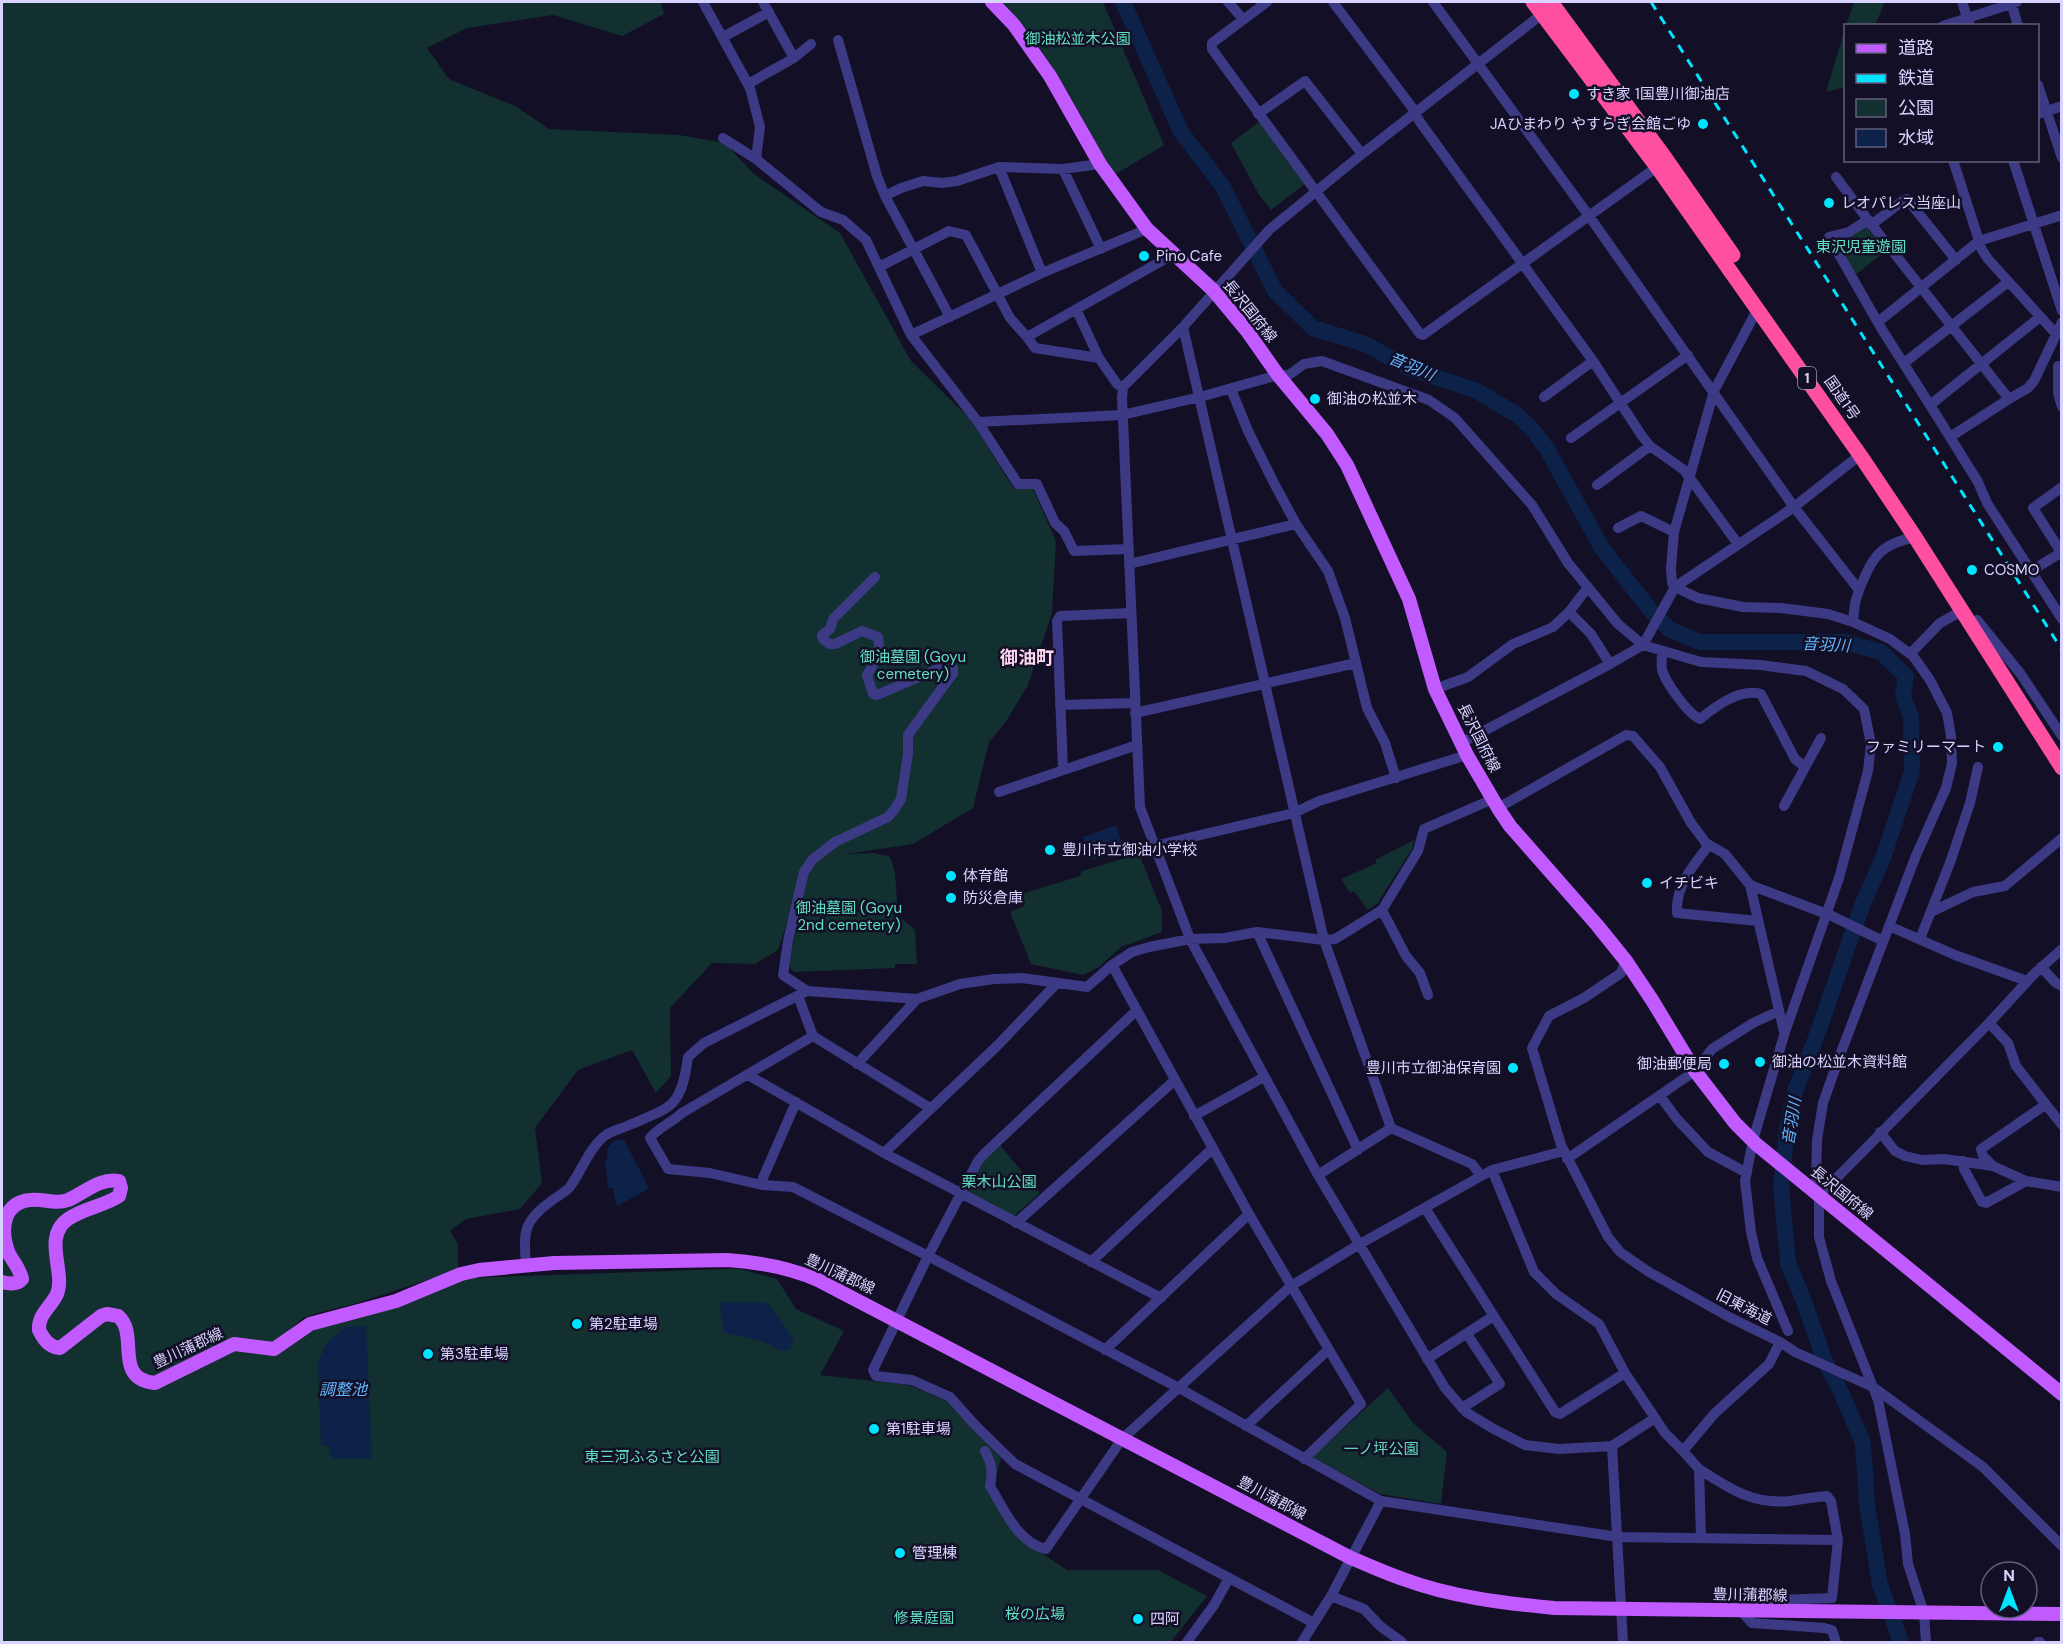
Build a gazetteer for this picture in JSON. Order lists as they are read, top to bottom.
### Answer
{
  "streets": {
    "highway": ["1", "国道1号"],
    "main road": ["長沢国府線", "豊川蒲郡線"],
    "street": ["旧東海道"]
  },
  "crossings": [
    ["長沢国府線", "旧東海道"]
  ],
  "districts": ["御油町"],
  "water": ["音羽川", "調整池"],
  "parks": [
    "御油松並木公園",
    "東沢児童遊園",
    "御油墓園 (Goyu cemetery)",
    "御油墓園 (Goyu 2nd cemetery)",
    "栗木山公園",
    "一ノ坪公園",
    "東三河ふるさと公園",
    "桜の広場",
    "修景庭園"
  ],
  "places": [
    "すき家 1国豊川御油店",
    "JAひまわり やすらぎ会館ごゆ",
    "レオパレス当座山",
    "Pino Cafe",
    "御油の松並木",
    "COSMO",
    "ファミリーマート",
    "豊川市立御油小学校",
    "体育館",
    "イチビキ",
    "防災倉庫",
    "御油の松並木資料館",
    "御油郵便局",
    "豊川市立御油保育園",
    "第2駐車場",
    "第3駐車場",
    "第1駐車場",
    "管理棟",
    "四阿"
  ],
  "legend": [
    "道路",
    "鉄道",
    "公園",
    "水域"
  ],
  "north": "top"
}
